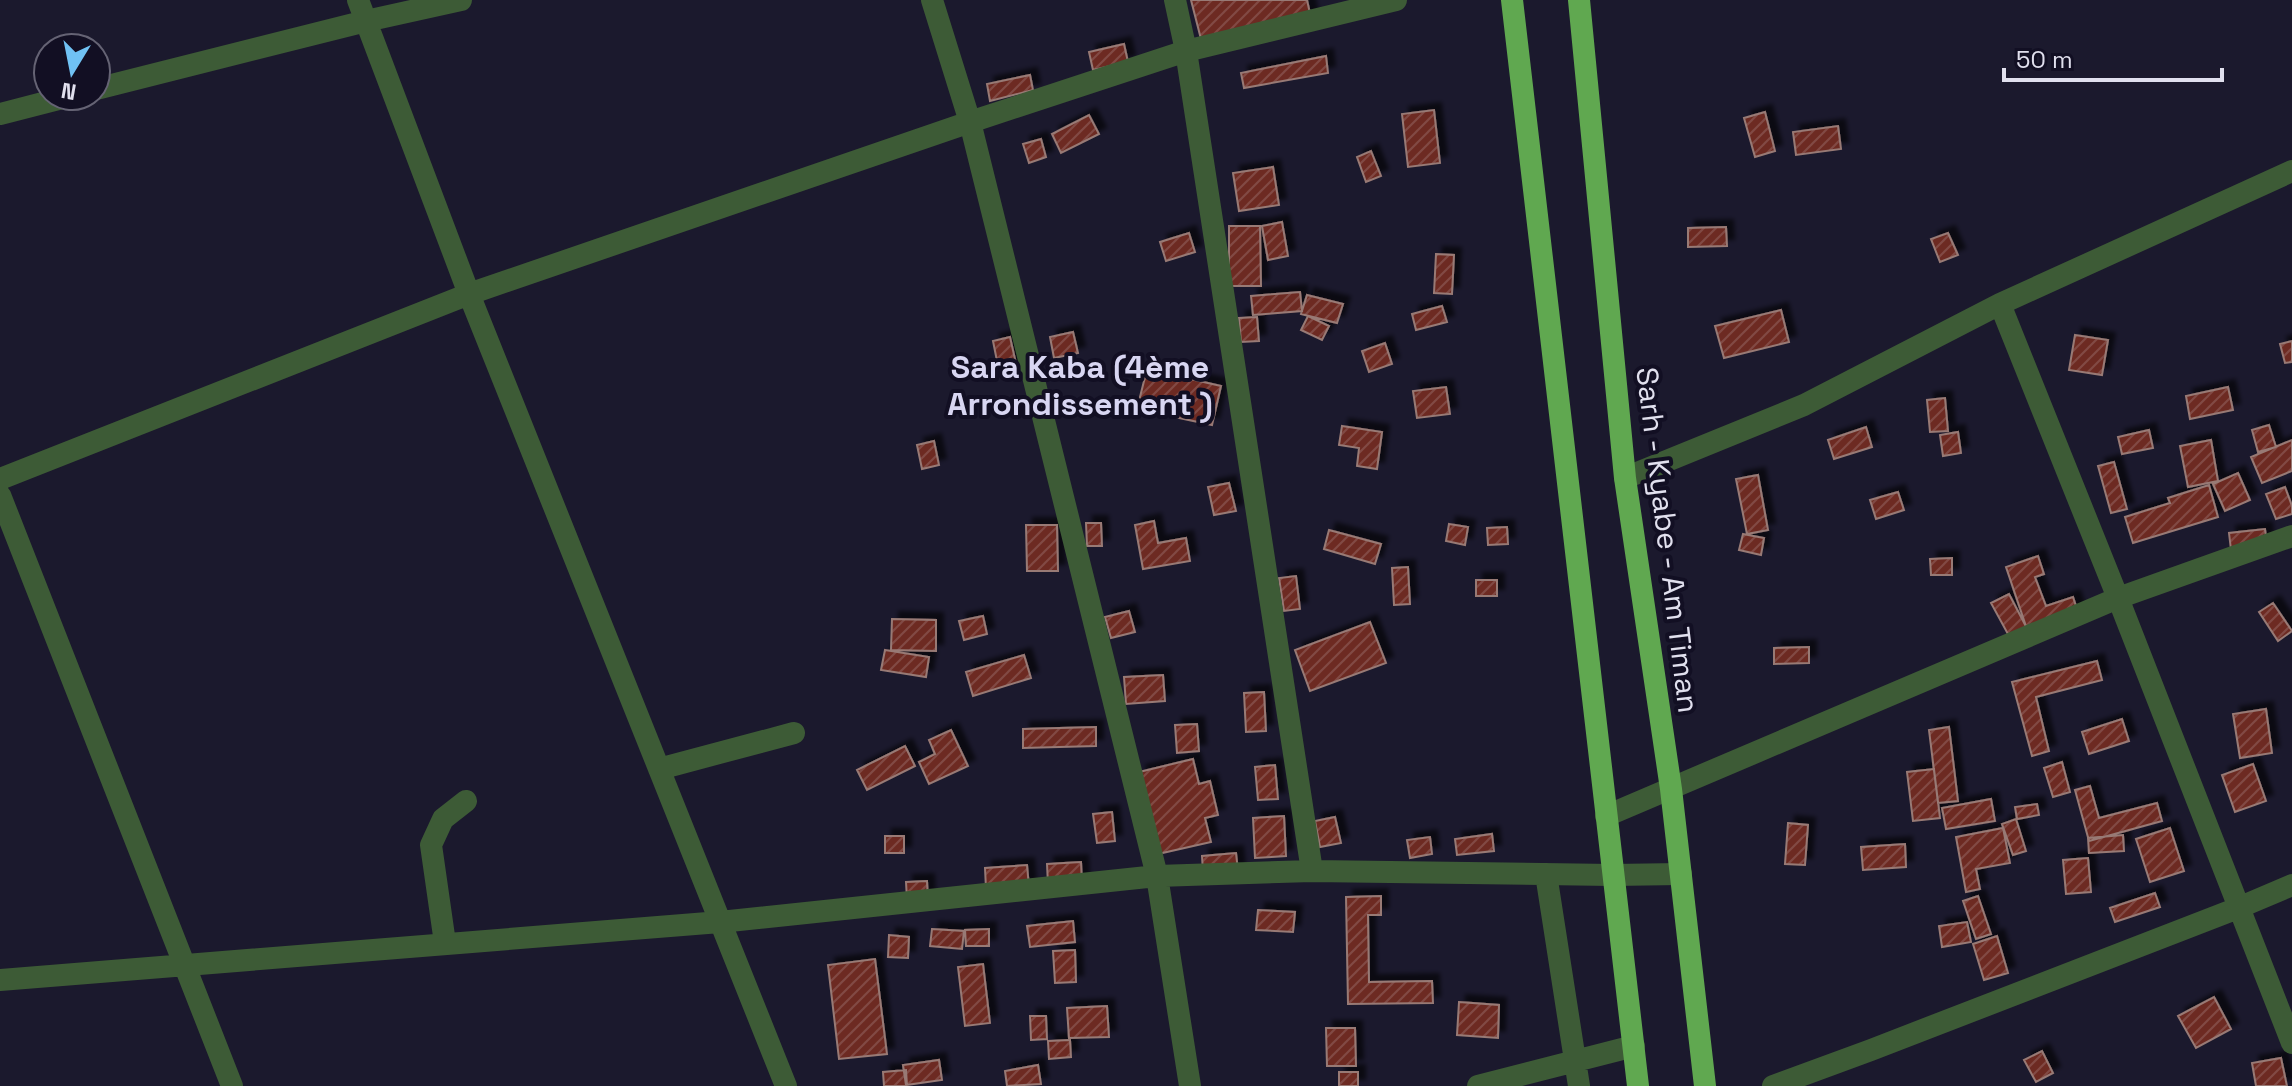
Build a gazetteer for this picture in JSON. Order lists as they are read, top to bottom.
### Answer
{
  "streets": {
    "highway": ["Sarh - Kyabe - Am Timan"]
  },
  "districts": ["Sara Kaba (4ème Arrondissement )"],
  "scale_bar": "50 m",
  "north": "bottom"
}
